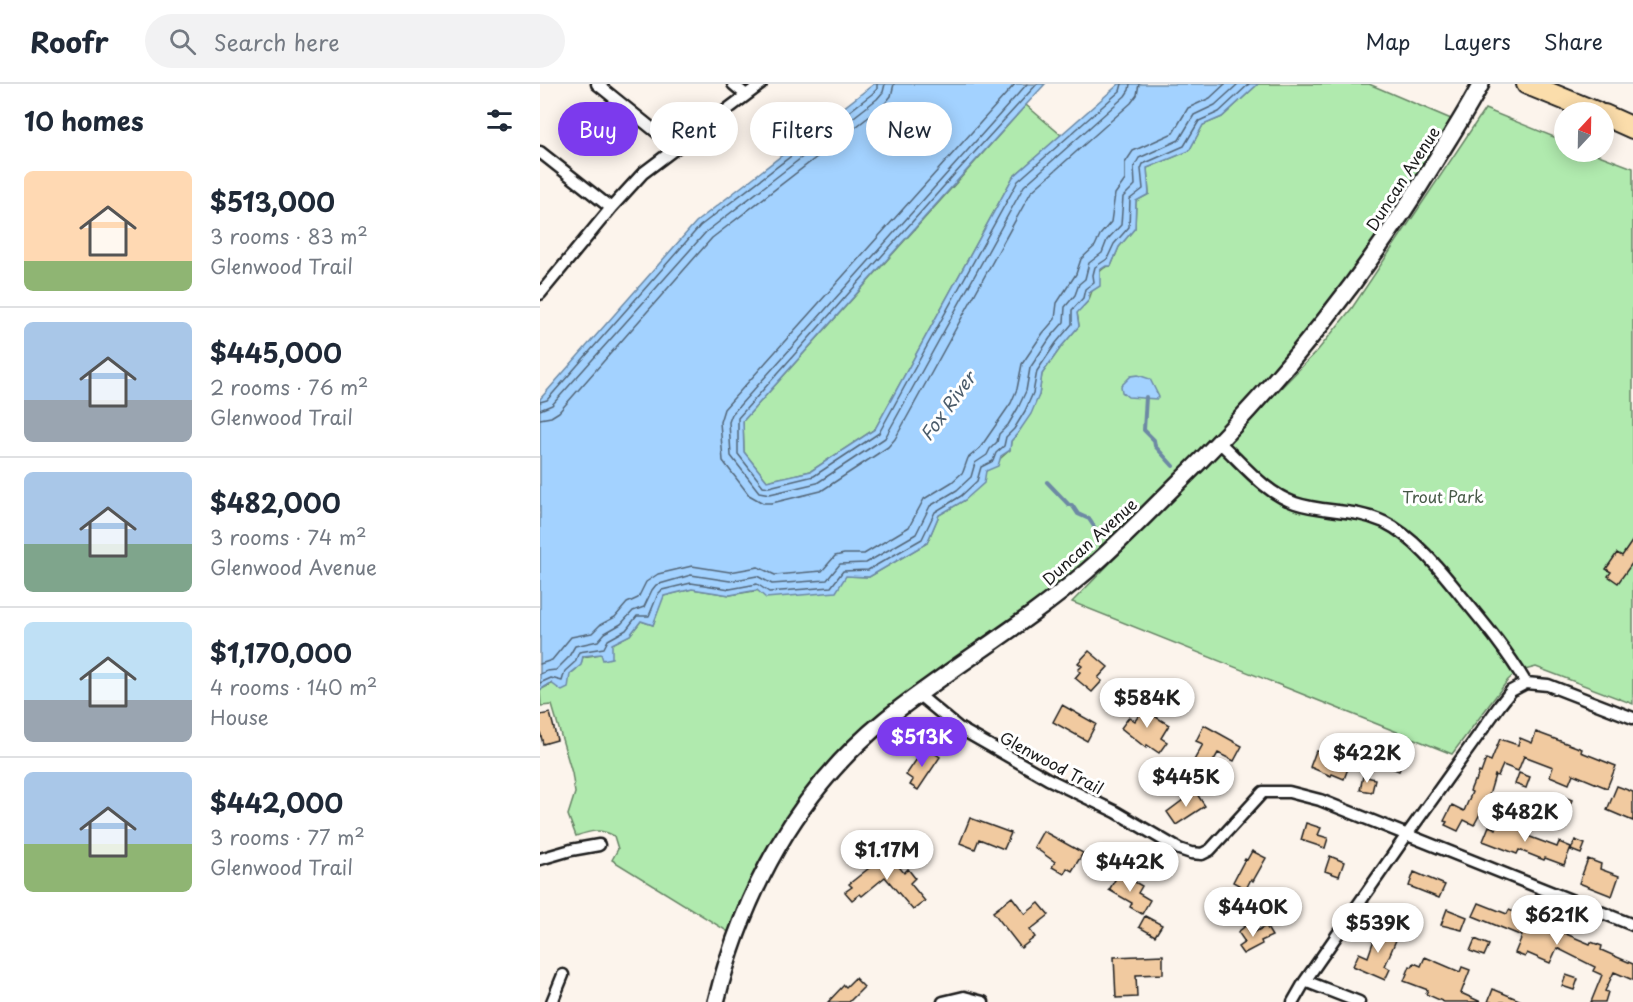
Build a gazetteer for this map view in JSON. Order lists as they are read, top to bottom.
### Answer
{
  "streets": {
    "street": ["Duncan Avenue", "Glenwood Trail"]
  },
  "crossings": [
    ["Duncan Avenue", "Glenwood Trail"]
  ],
  "water": ["Fox River"],
  "parks": ["Trout Park"],
  "north": "top",
  "page": {
    "header": "Roofr",
    "search": "Search here",
    "nav": ["Map", "Layers", "Share"],
    "heading": "10 homes",
    "chip": [
      "Buy",
      "Rent",
      "Filters",
      "New"
    ],
    "list": [
      {
        "name": "$513,000",
        "note": "3 rooms · 83 m² · Glenwood Trail"
      },
      {
        "name": "$445,000",
        "note": "2 rooms · 76 m² · Glenwood Trail"
      },
      {
        "name": "$482,000",
        "note": "3 rooms · 74 m² · Glenwood Avenue"
      },
      {
        "name": "$1,170,000",
        "note": "4 rooms · 140 m² · House"
      },
      {
        "name": "$442,000",
        "note": "3 rooms · 77 m² · Glenwood Trail"
      }
    ],
    "price": [
      "$584K",
      "$513K",
      "$422K",
      "$445K",
      "$482K",
      "$1.17M",
      "$442K",
      "$440K",
      "$621K",
      "$539K"
    ]
  }
}
